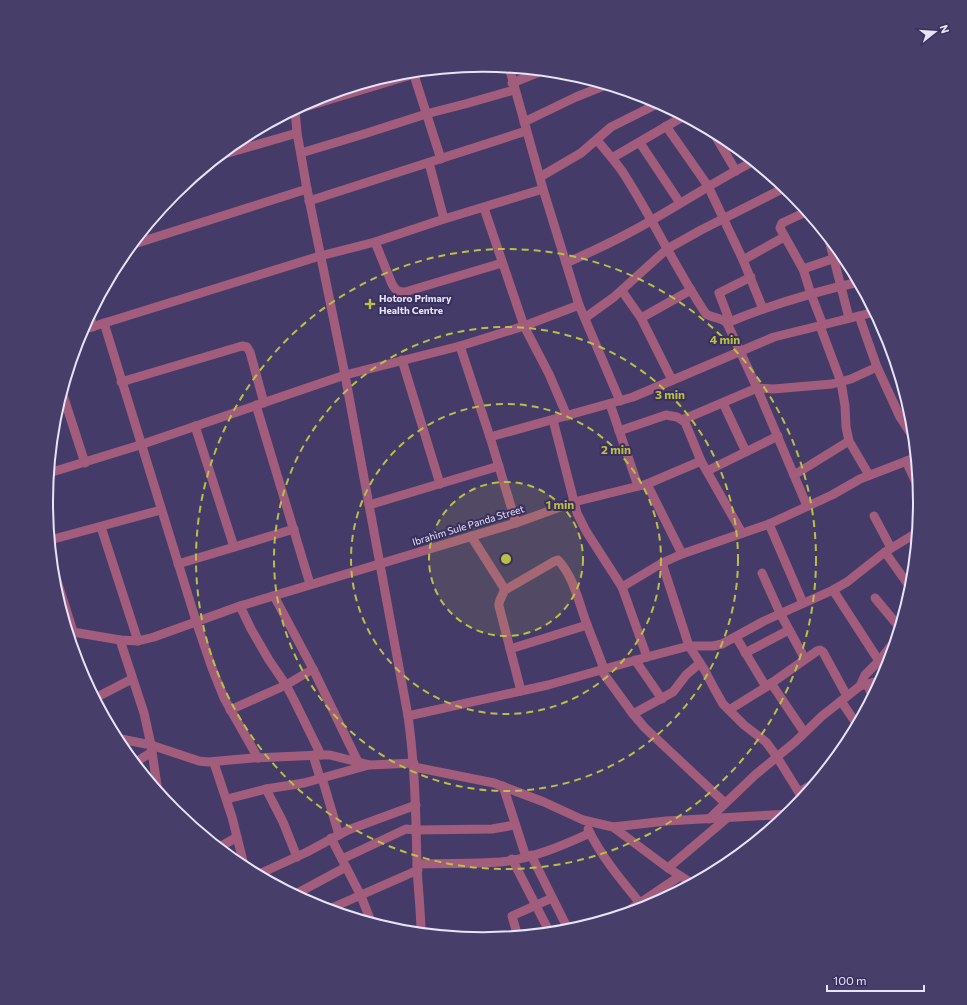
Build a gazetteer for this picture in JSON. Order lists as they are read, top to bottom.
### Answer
{
  "streets": {
    "street": ["Ibrahim Sule Panda Street"]
  },
  "places": {
    "health": ["Hotoro Primary Health Centre"]
  },
  "scale_bar": "100 m",
  "north": "right",
  "rings": [
    "4 min",
    "3 min",
    "2 min",
    "1 min"
  ]
}
